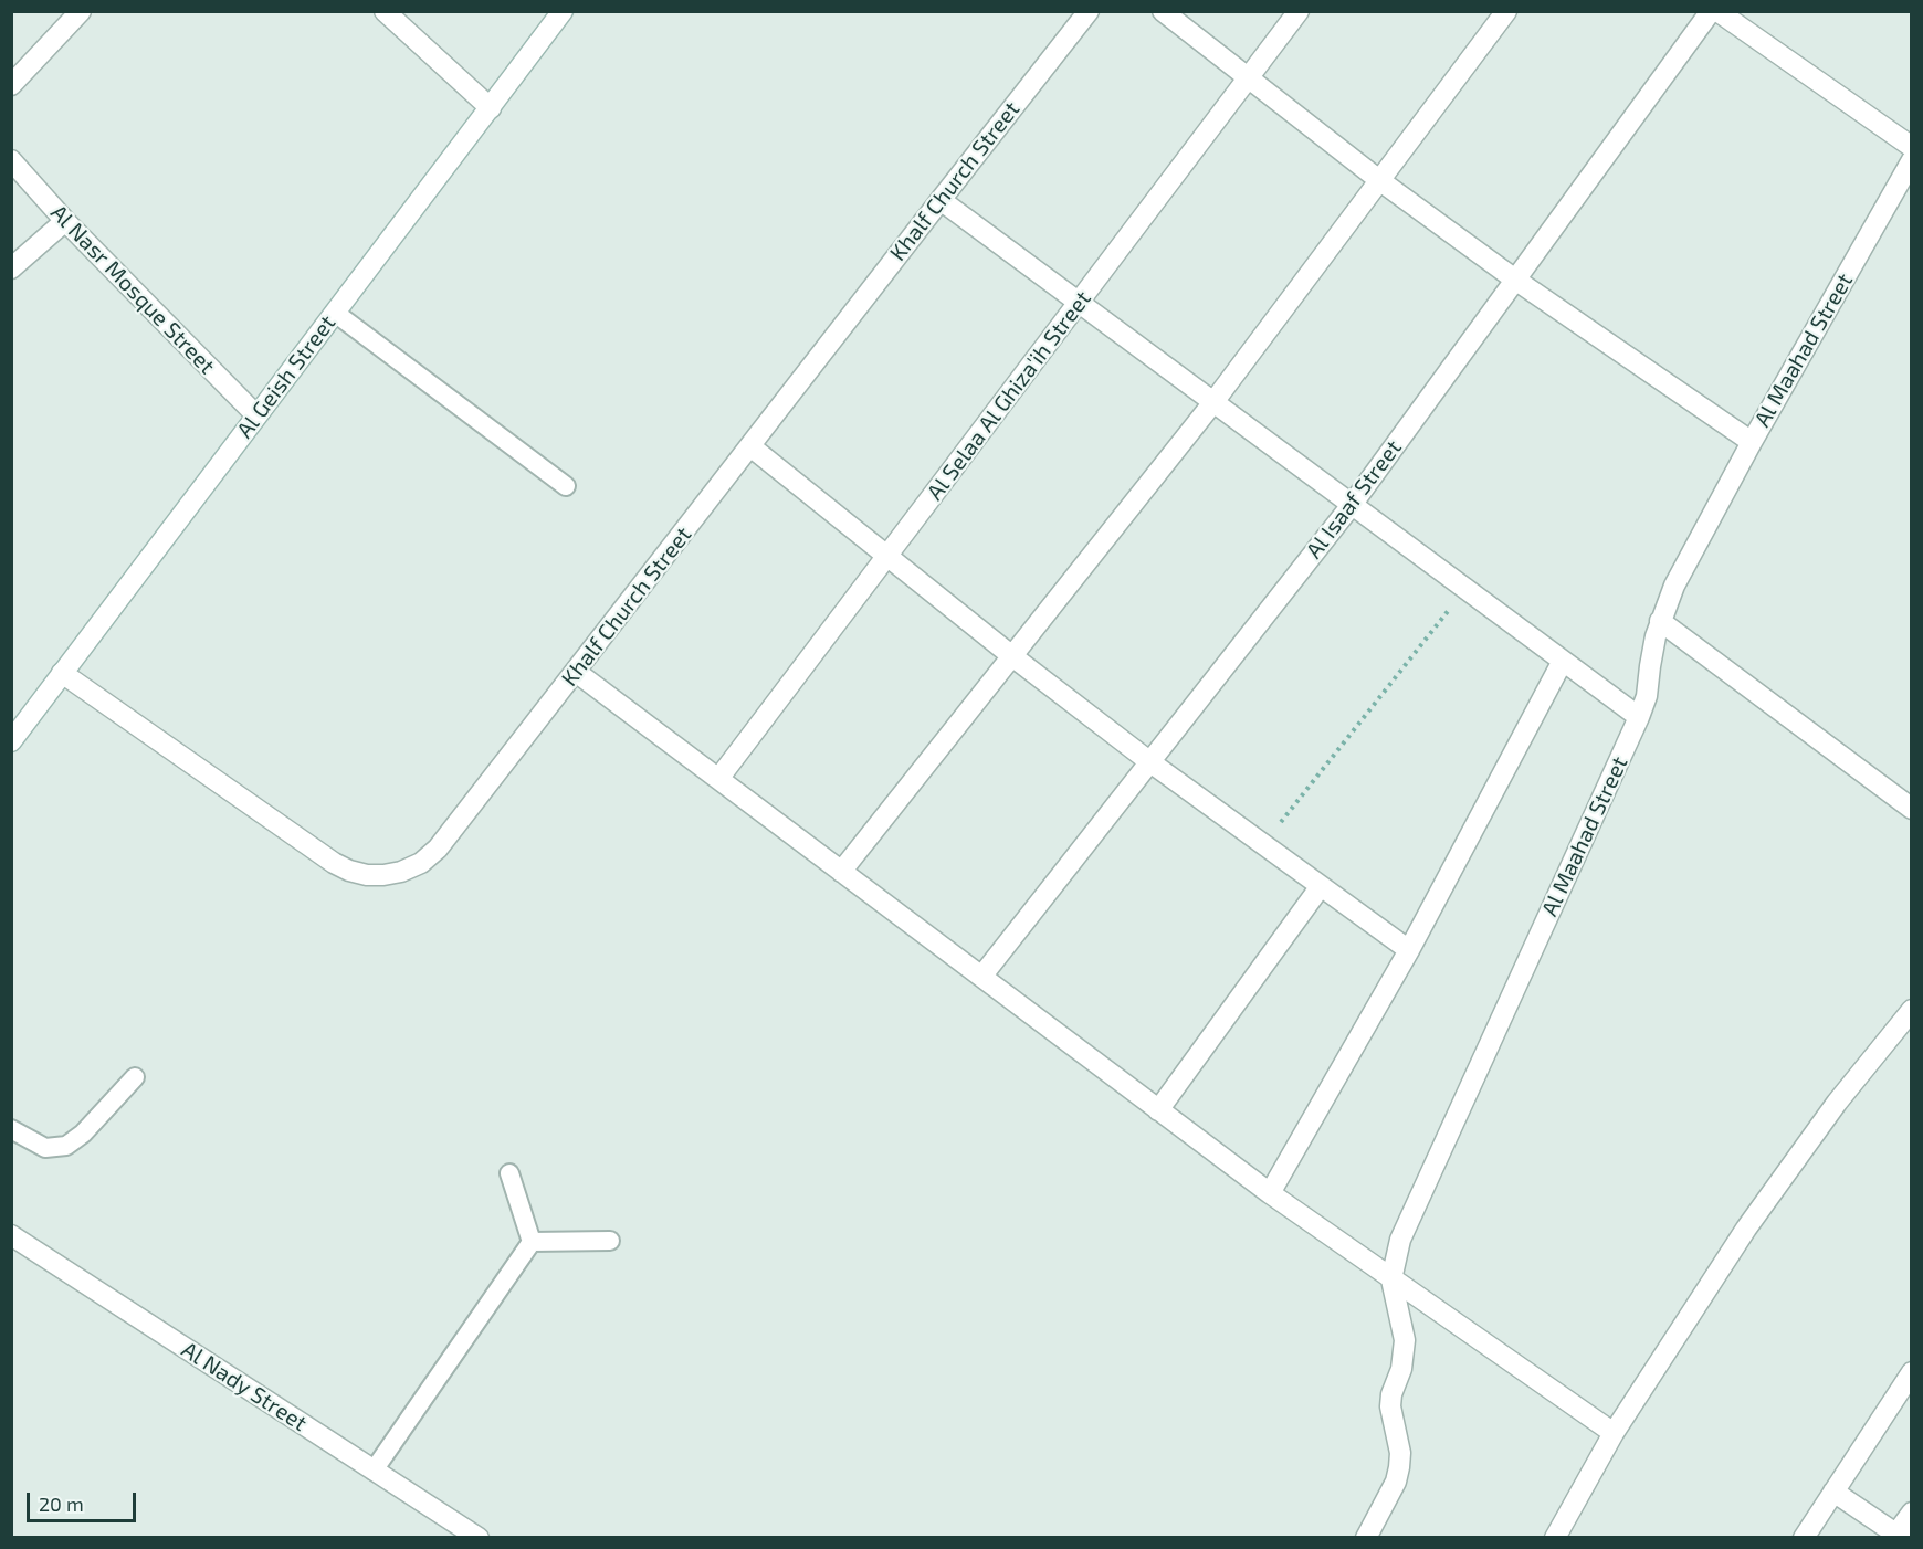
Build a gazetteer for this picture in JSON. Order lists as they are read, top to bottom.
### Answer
{
  "streets": {
    "street": [
      "Khalf Church Street",
      "Al Nasr Mosque Street",
      "Al Maahad Street",
      "Al Geish Street",
      "Al Selaa Al Ghiza'ih Street",
      "Al Isaaf Street",
      "Al Nady Street"
    ]
  },
  "crossings": [
    ["Khalf Church Street", "Al Geish Street"],
    ["Al Nasr Mosque Street", "Al Geish Street"]
  ],
  "scale_bar": "20 m"
}
